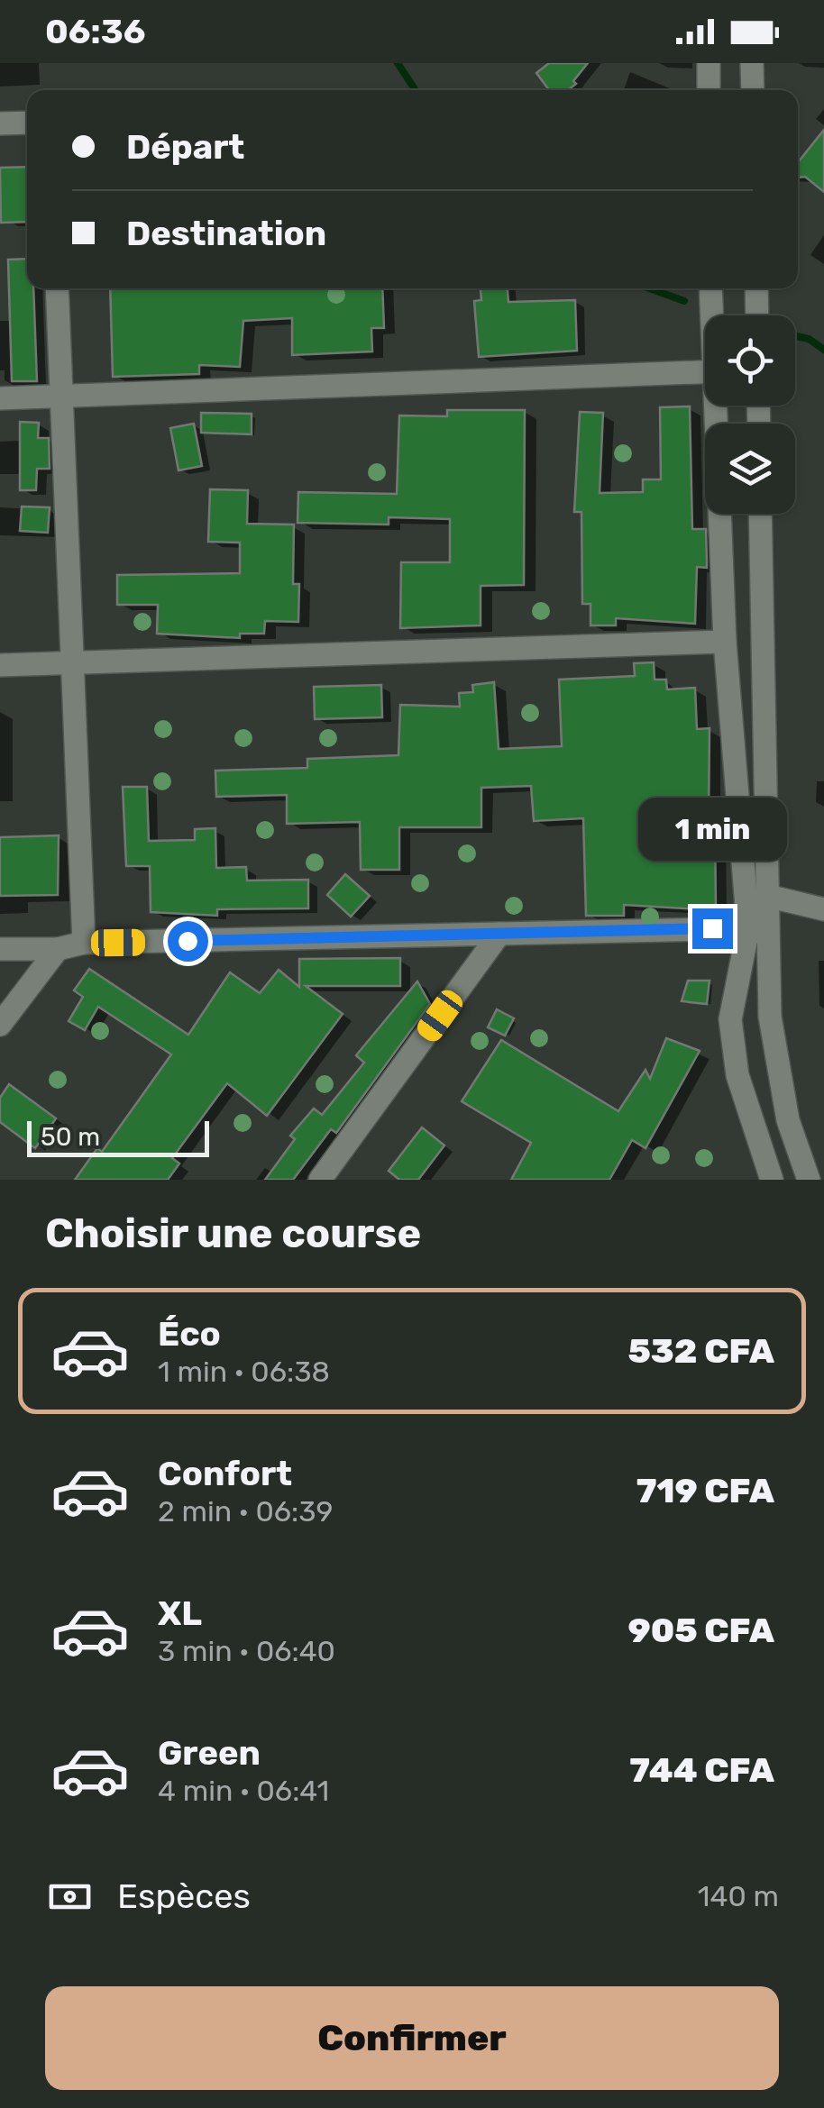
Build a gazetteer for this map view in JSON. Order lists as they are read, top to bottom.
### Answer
{
  "scale_bar": "50 m",
  "page": {
    "status": "06:36",
    "banner": ["Départ", "Destination"],
    "bubble": "1 min",
    "scale": "50 m",
    "heading": "Choisir une course",
    "list": [
      {
        "name": "Éco",
        "note": "1 min · 06:38",
        "value": "532 CFA"
      },
      {
        "name": "Confort",
        "note": "2 min · 06:39",
        "value": "719 CFA"
      },
      {
        "name": "XL",
        "note": "3 min · 06:40",
        "value": "905 CFA"
      },
      {
        "name": "Green",
        "note": "4 min · 06:41",
        "value": "744 CFA"
      }
    ],
    "pay": ["Espèces", "140 m"],
    "buttons": "Confirmer"
  }
}
